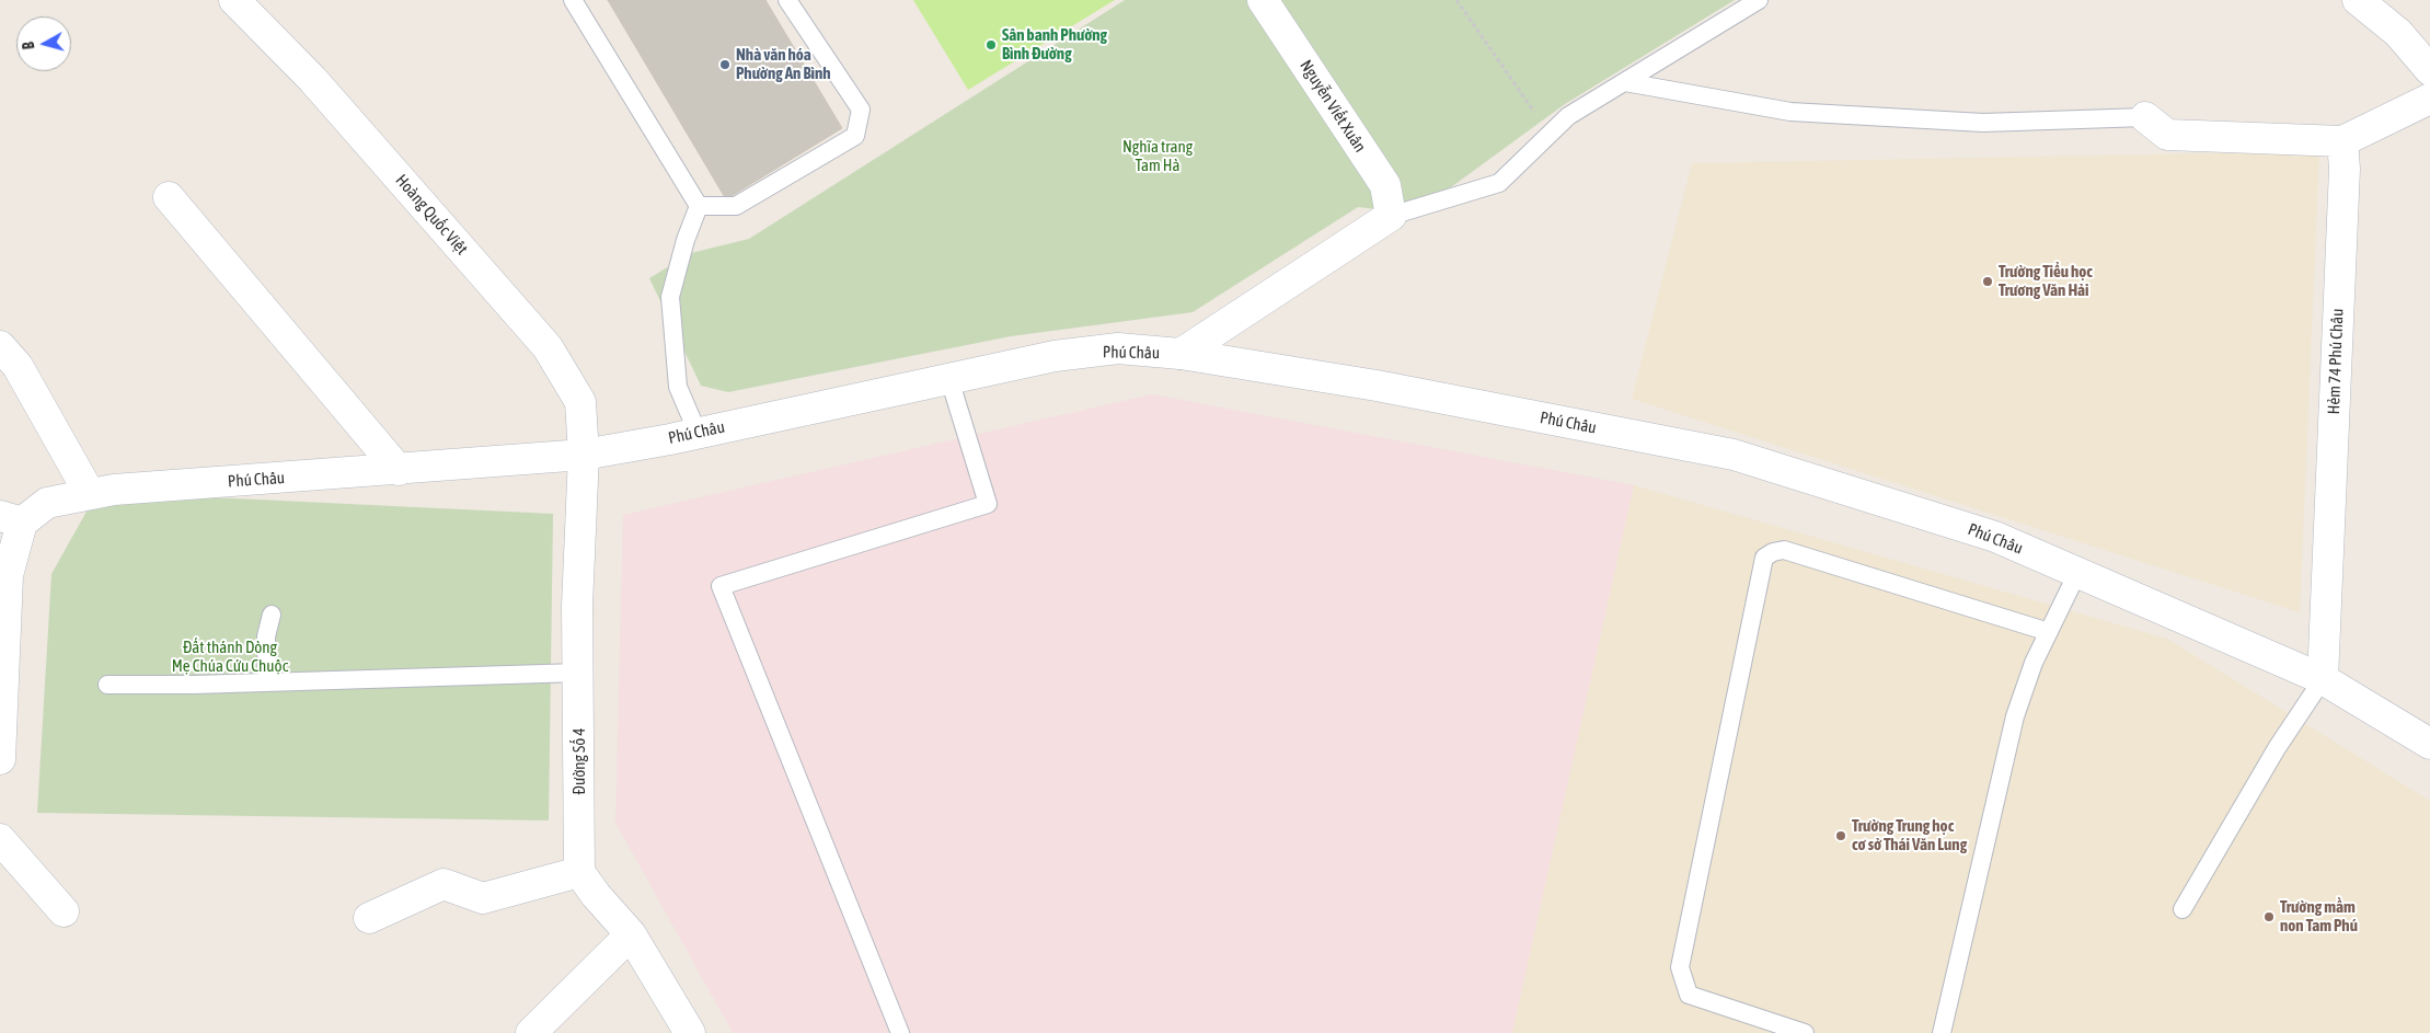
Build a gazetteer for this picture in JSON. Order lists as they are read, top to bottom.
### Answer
{
  "streets": {
    "street": [
      "Nguyễn Viết Xuân",
      "Hoàng Quốc Việt",
      "Phú Châu",
      "Hẻm 74 Phú Châu",
      "Đường Số 4"
    ]
  },
  "crossings": [
    ["Hoàng Quốc Việt", "Phú Châu"],
    ["Hoàng Quốc Việt", "Đường Số 4"],
    ["Phú Châu", "Hẻm 74 Phú Châu"],
    ["Phú Châu", "Đường Số 4"]
  ],
  "parks": ["Nghĩa trang Tam Hà", "Đất thánh Dòng Mẹ Chúa Cứu Chuộc"],
  "places": [
    "Sân banh Phường Bình Đường",
    "Nhà văn hóa Phường An Bình",
    "Trường Tiểu học Trương Văn Hải",
    "Trường Trung học cơ sở Thái Văn Lung",
    "Trường mầm non Tam Phú"
  ],
  "north": "left"
}
